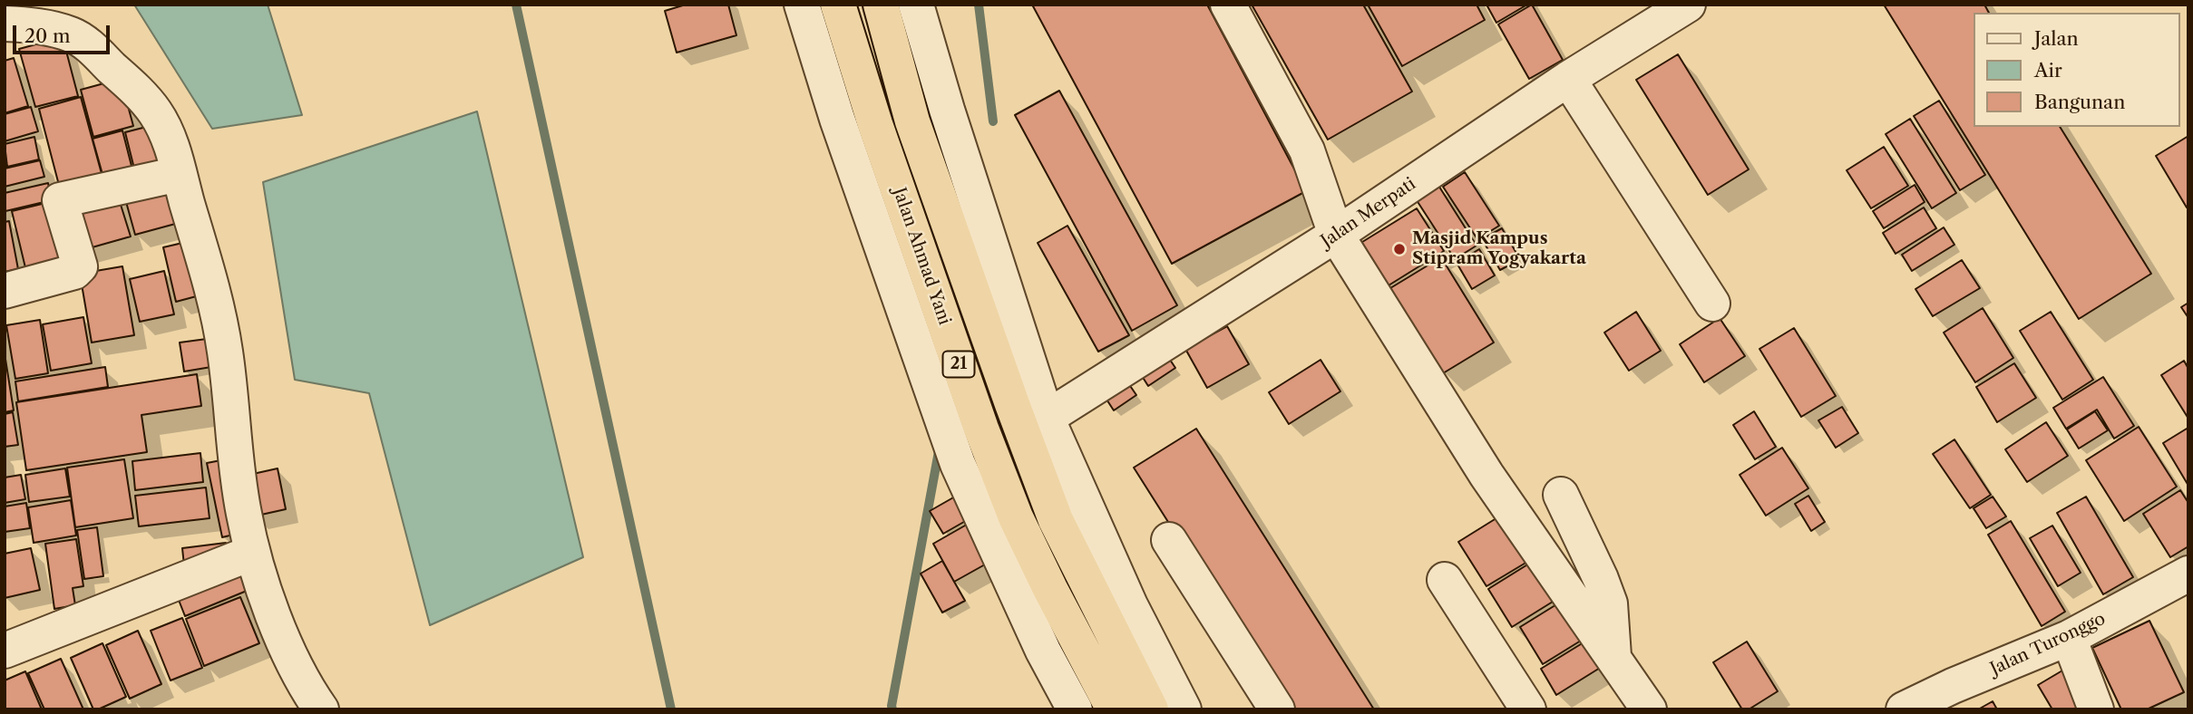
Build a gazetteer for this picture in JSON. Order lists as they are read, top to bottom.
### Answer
{
  "streets": {
    "highway": ["Jalan Ahmad Yani", "21"],
    "street": ["Jalan Merpati", "Jalan Turonggo"]
  },
  "places": ["Masjid Kampus Stipram Yogyakarta"],
  "legend": ["Jalan", "Air", "Bangunan"],
  "scale_bar": "20 m"
}
